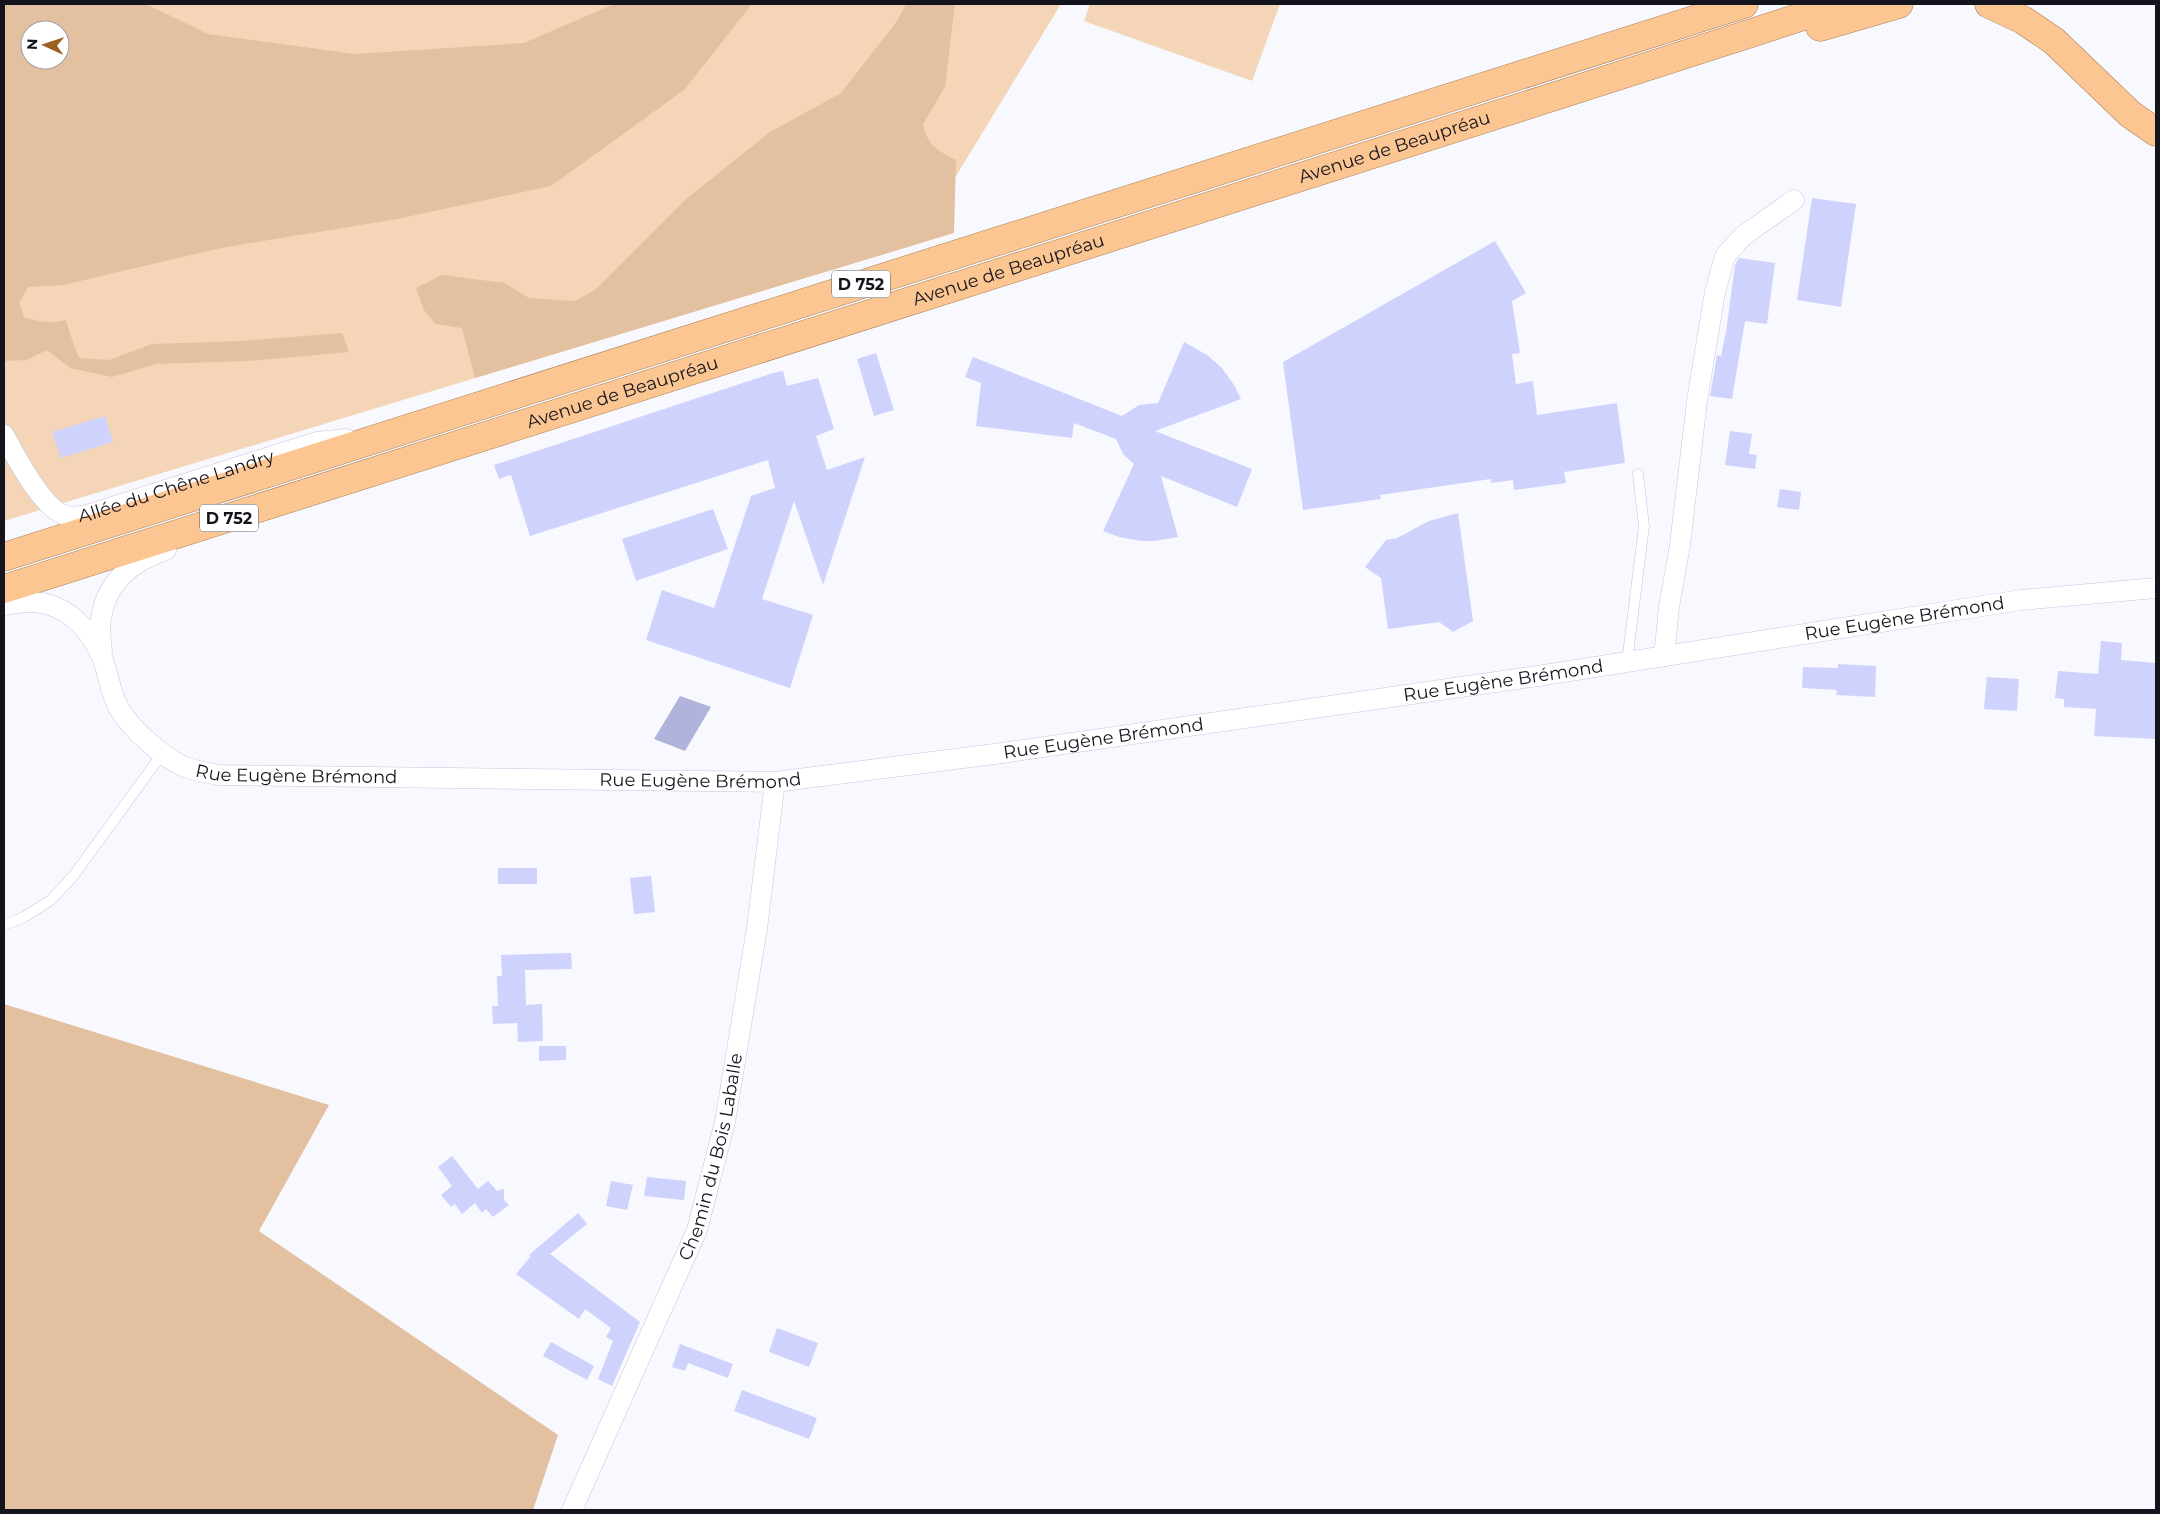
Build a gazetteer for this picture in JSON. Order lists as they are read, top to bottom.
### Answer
{
  "streets": {
    "highway": ["Avenue de Beaupréau", "D 752"],
    "street": ["Allée du Chêne Landry", "Rue Eugène Brémond", "Chemin du Bois Laballe"]
  },
  "crossings": [
    ["Avenue de Beaupréau", "Allée du Chêne Landry"],
    ["Avenue de Beaupréau", "Rue Eugène Brémond"],
    ["Rue Eugène Brémond", "Chemin du Bois Laballe"]
  ],
  "north": "left"
}
